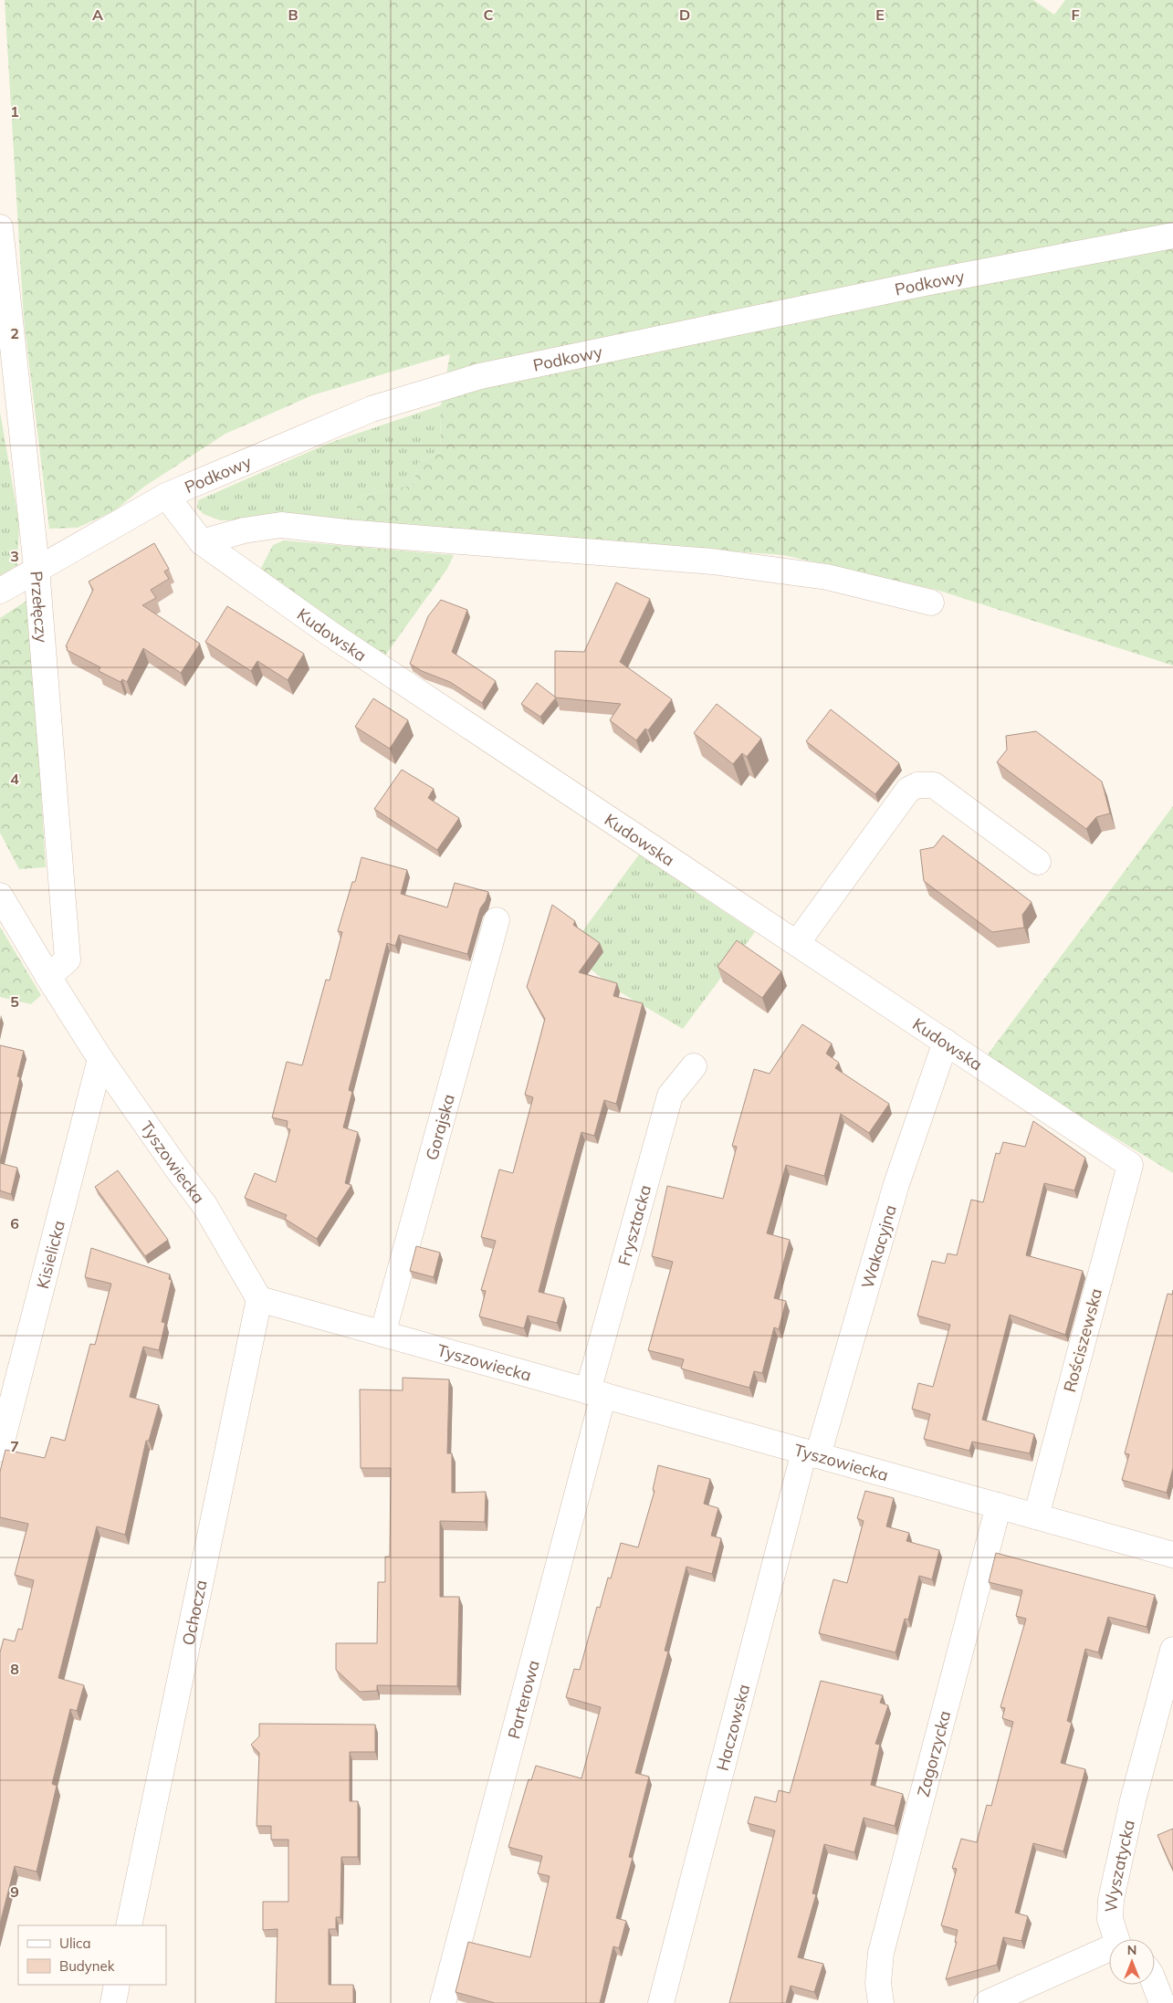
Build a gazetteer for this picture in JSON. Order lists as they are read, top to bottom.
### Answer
{
  "streets": {
    "street": [
      "Podkowy",
      "Przełęczy",
      "Kudowska",
      "Gorajska",
      "Tyszowiecka",
      "Frysztacka",
      "Wakacyjna",
      "Kisielicka",
      "Rościszewska",
      "Ochocza",
      "Parterowa",
      "Haczowska",
      "Zagorzycka",
      "Wyszatycka"
    ]
  },
  "crossings": [
    ["Podkowy", "Przełęczy"],
    ["Podkowy", "Kudowska"],
    ["Przełęczy", "Tyszowiecka"],
    ["Kudowska", "Wakacyjna"],
    ["Kudowska", "Rościszewska"],
    ["Gorajska", "Tyszowiecka"],
    ["Tyszowiecka", "Frysztacka"],
    ["Tyszowiecka", "Wakacyjna"],
    ["Tyszowiecka", "Kisielicka"],
    ["Tyszowiecka", "Rościszewska"],
    ["Tyszowiecka", "Ochocza"],
    ["Tyszowiecka", "Parterowa"],
    ["Tyszowiecka", "Haczowska"],
    ["Tyszowiecka", "Zagorzycka"],
    ["Frysztacka", "Parterowa"],
    ["Wakacyjna", "Haczowska"]
  ],
  "legend": ["Ulica", "Budynek"],
  "north": "top",
  "grid": {
    "columns": [
      "A",
      "B",
      "C",
      "D",
      "E",
      "F"
    ],
    "rows": [
      "1",
      "2",
      "3",
      "4",
      "5",
      "6",
      "7",
      "8",
      "9"
    ]
  }
}
